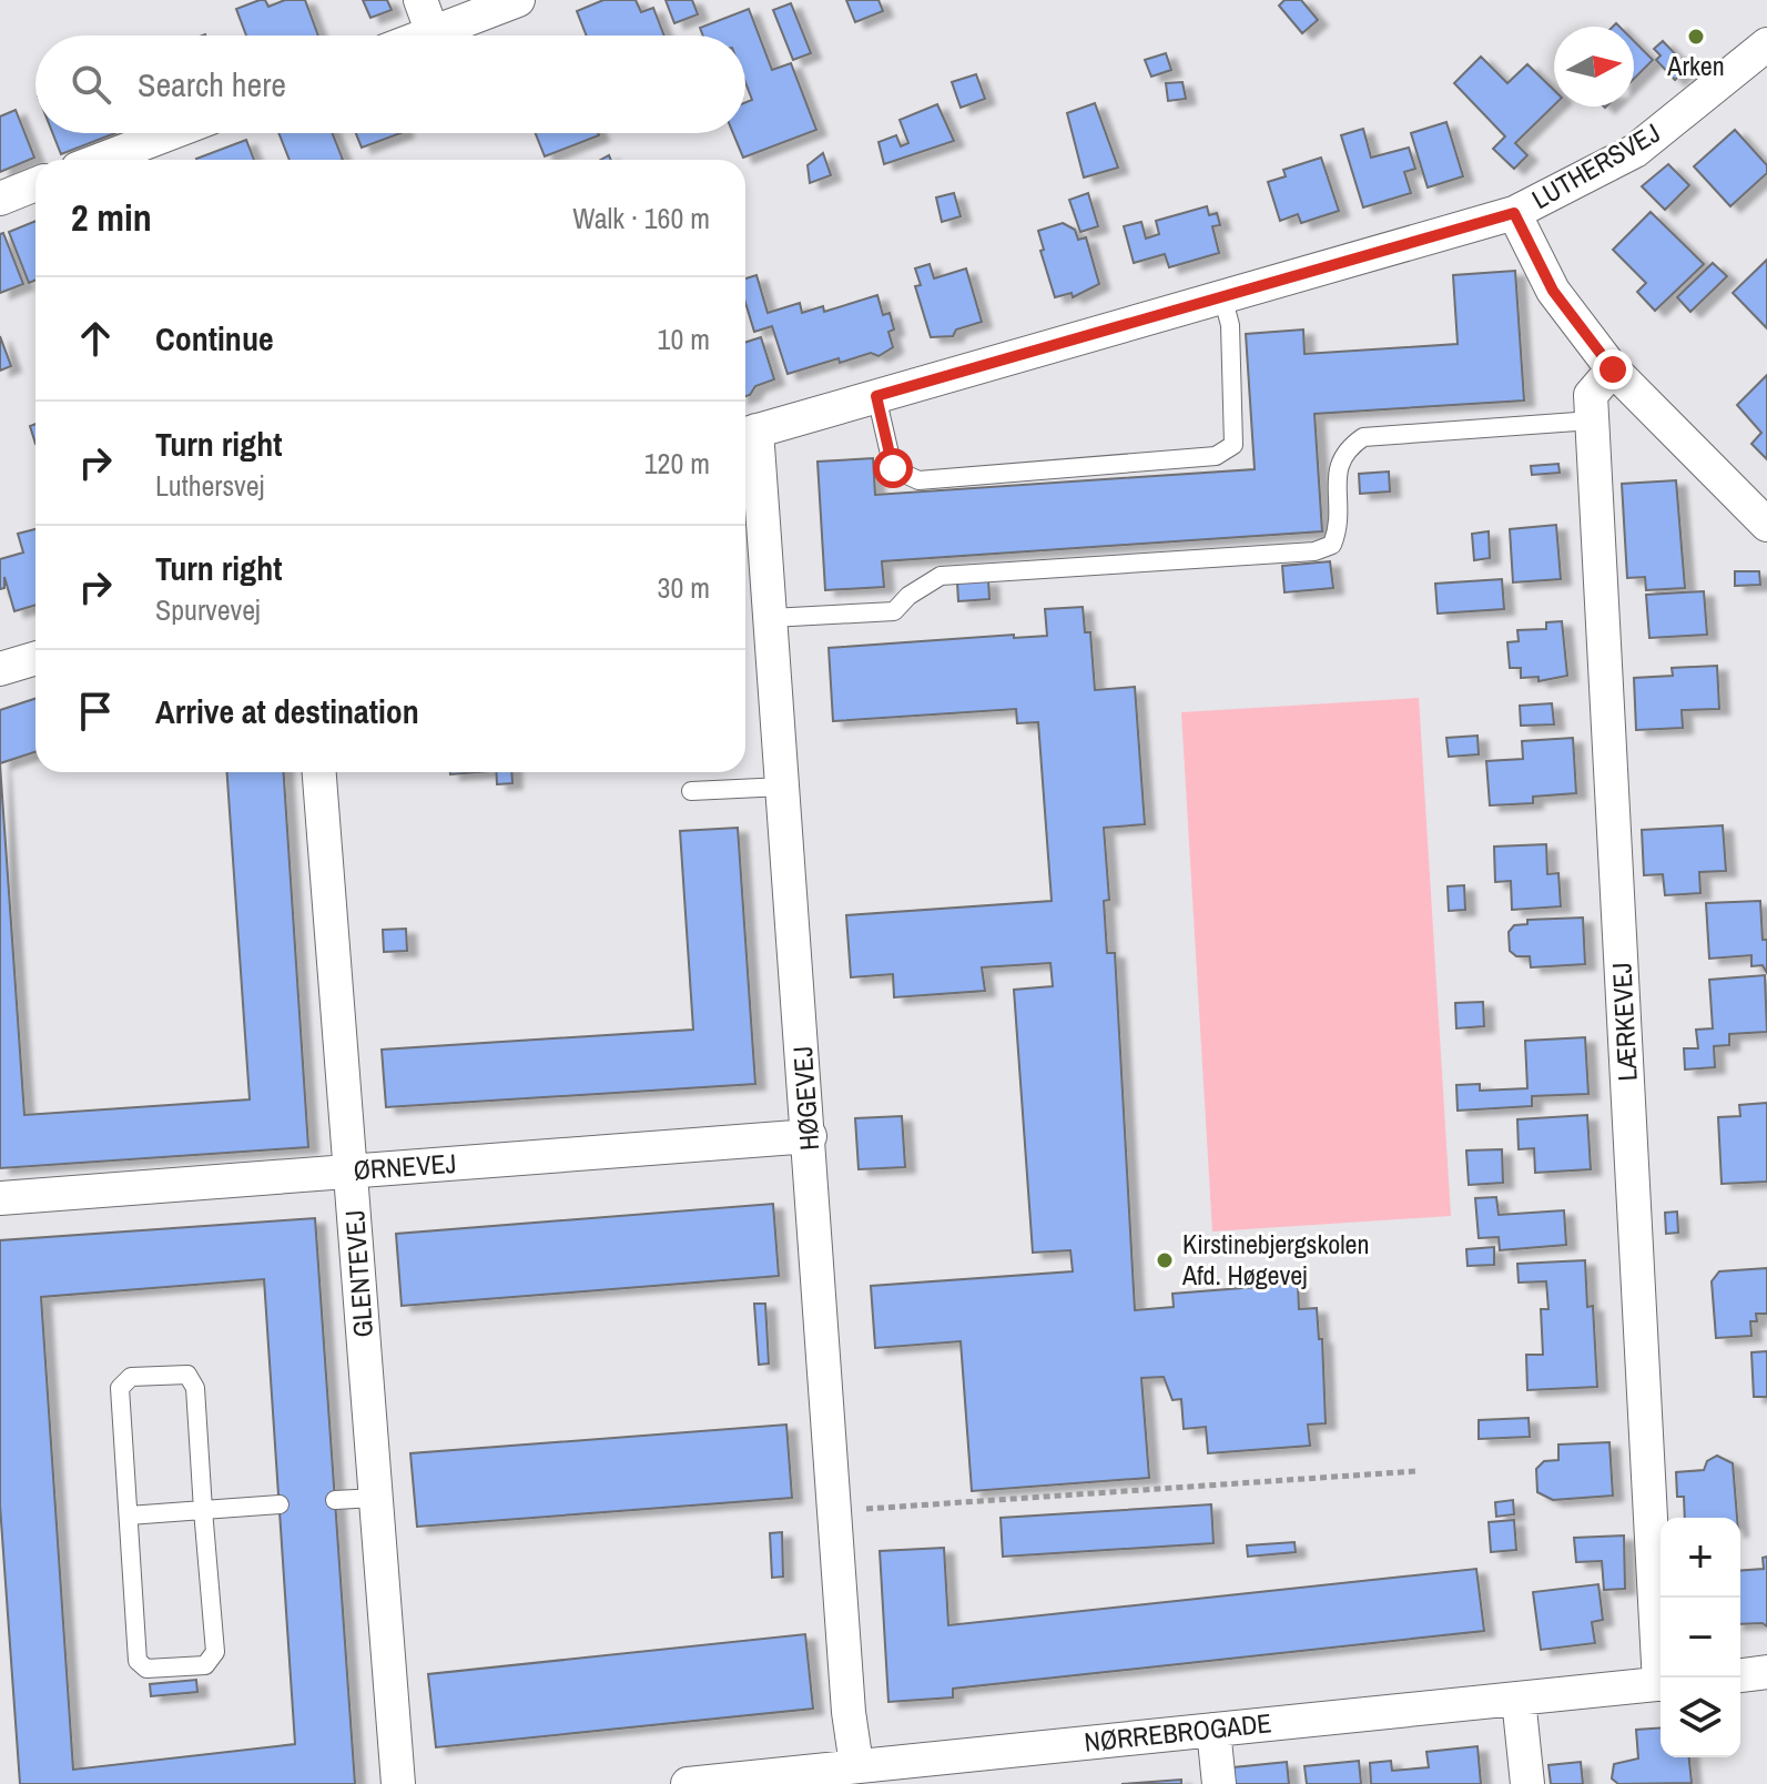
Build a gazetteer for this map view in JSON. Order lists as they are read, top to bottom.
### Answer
{
  "streets": {
    "street": [
      "LUTHERSVEJ",
      "LÆRKEVEJ",
      "HØGEVEJ",
      "ØRNEVEJ",
      "GLENTEVEJ",
      "NØRREBROGADE"
    ]
  },
  "crossings": [
    ["LUTHERSVEJ", "HØGEVEJ"],
    ["HØGEVEJ", "ØRNEVEJ"],
    ["HØGEVEJ", "NØRREBROGADE"],
    ["ØRNEVEJ", "GLENTEVEJ"]
  ],
  "places": ["Arken", "Kirstinebjergskolen Afd. Høgevej"],
  "north": "right",
  "page": {
    "search": "Search here",
    "heading": ["2 min", "Walk · 160 m"],
    "list": [
      ["Continue", "10 m"],
      ["Turn right", "Luthersvej", "120 m"],
      ["Turn right", "Spurvevej", "30 m"],
      "Arrive at destination"
    ],
    "map_buttons": ["+", "−"]
  }
}
